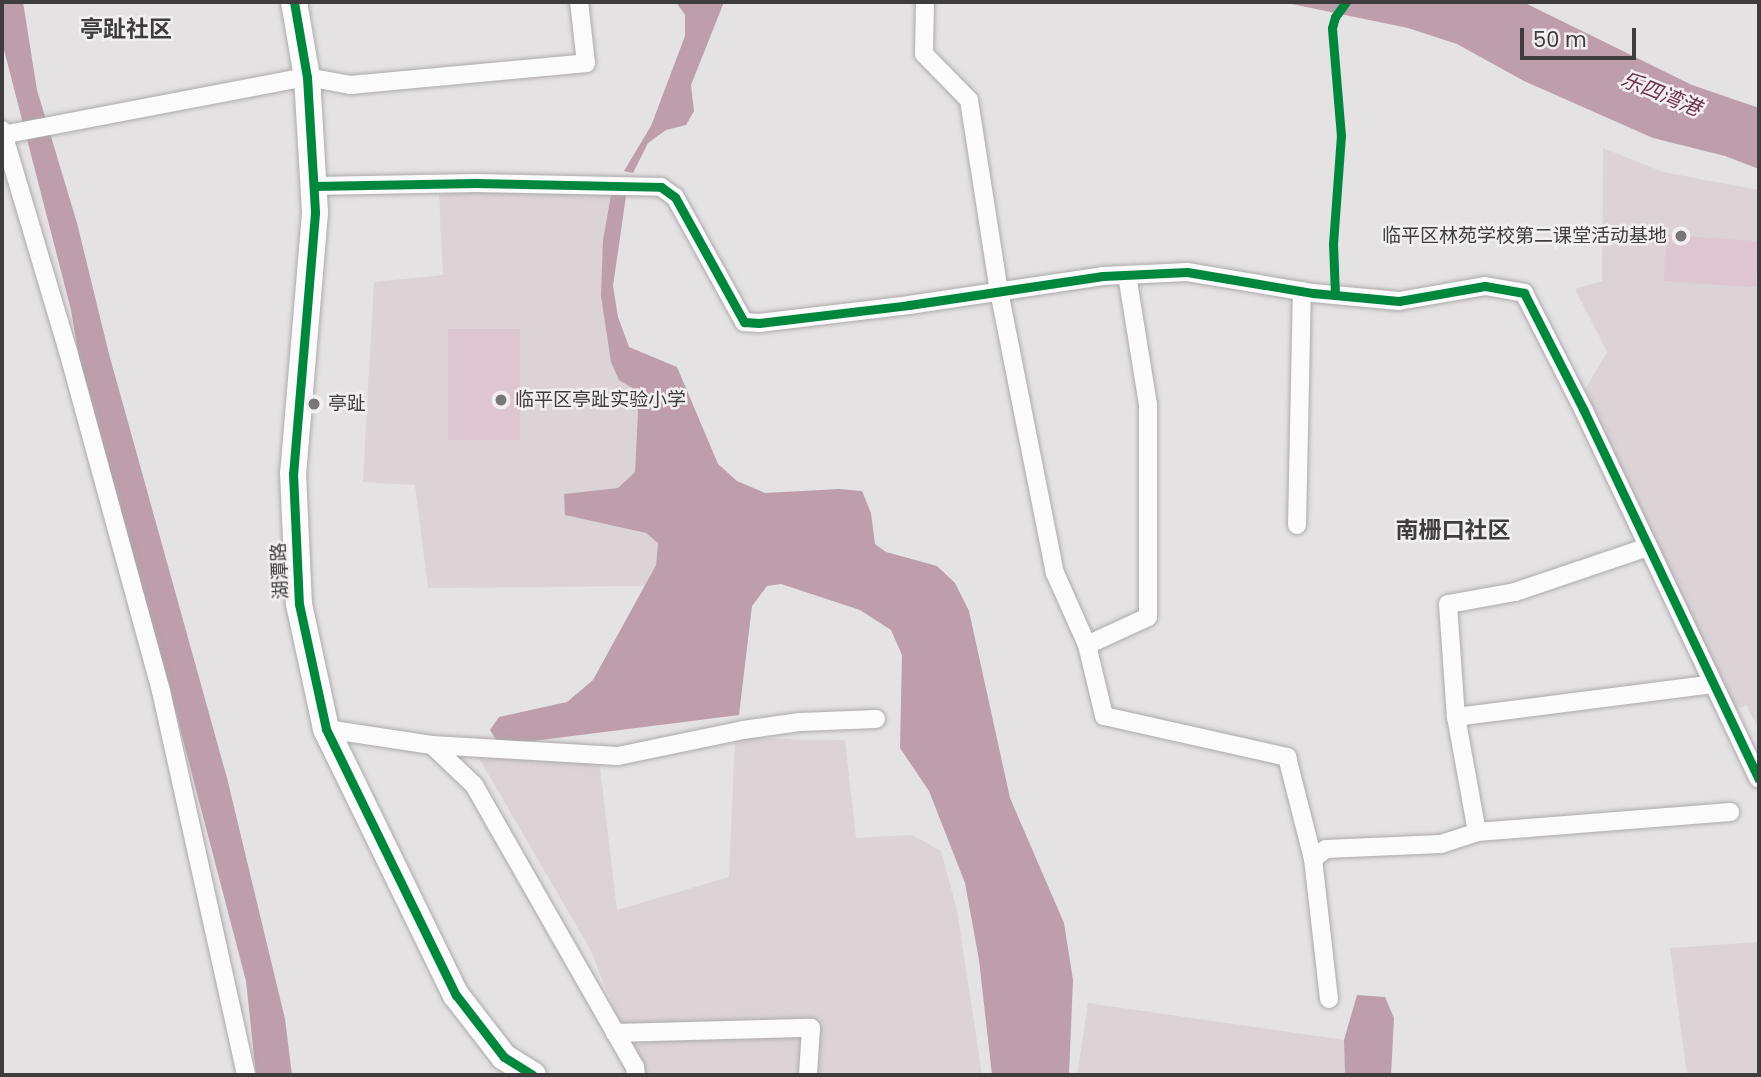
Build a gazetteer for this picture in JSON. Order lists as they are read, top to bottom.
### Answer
{
  "streets": {
    "street": ["湖潭路"]
  },
  "districts": ["亭趾社区", "南栅口社区"],
  "water": ["乐四湾港"],
  "places": ["临平区林苑学校第二课堂活动基地", "临平区亭趾实验小学", "亭趾"],
  "scale_bar": "50 m"
}
